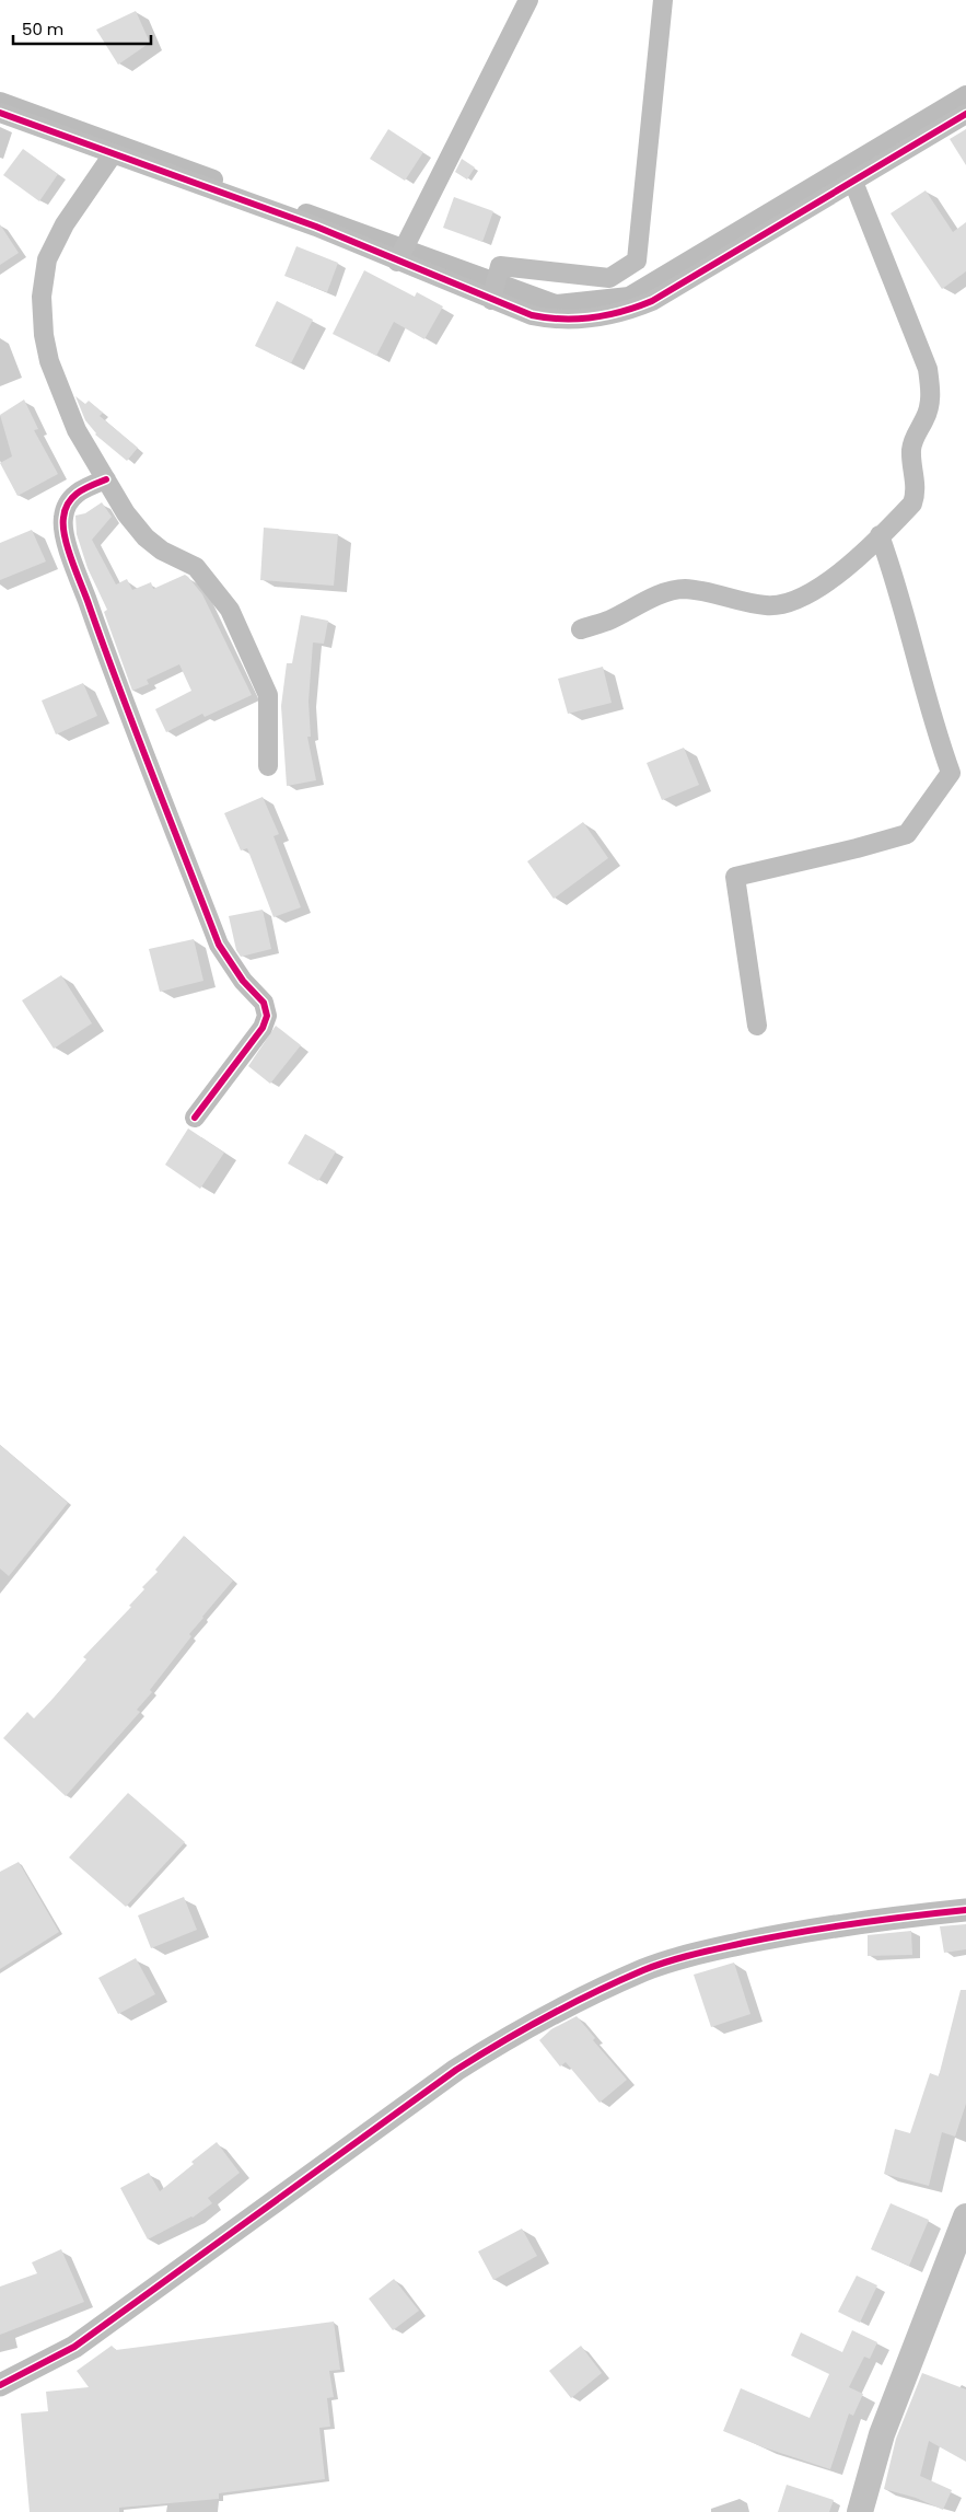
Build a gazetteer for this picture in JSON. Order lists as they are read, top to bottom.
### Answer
{
  "scale_bar": "50 m"
}
